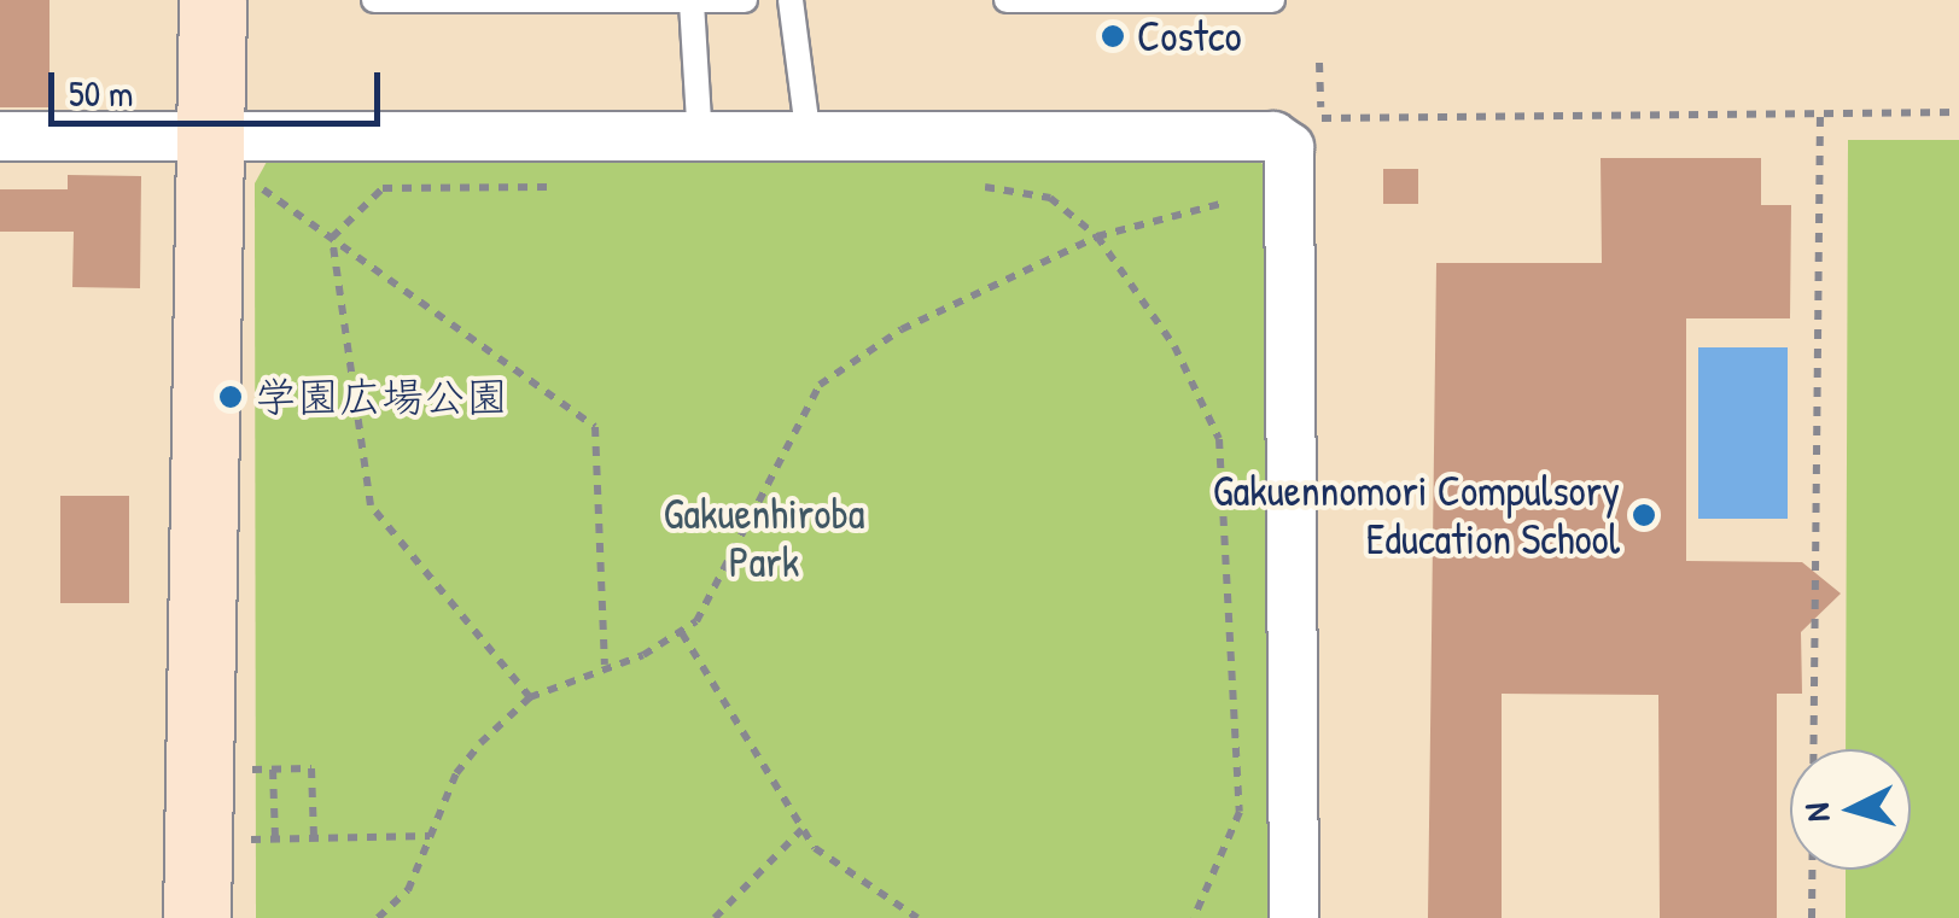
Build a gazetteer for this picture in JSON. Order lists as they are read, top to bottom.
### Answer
{
  "parks": ["Gakuenhiroba Park"],
  "places": ["Costco", "学園広場公園", "Gakuennomori Compulsory Education School"],
  "scale_bar": "50 m",
  "north": "left"
}
